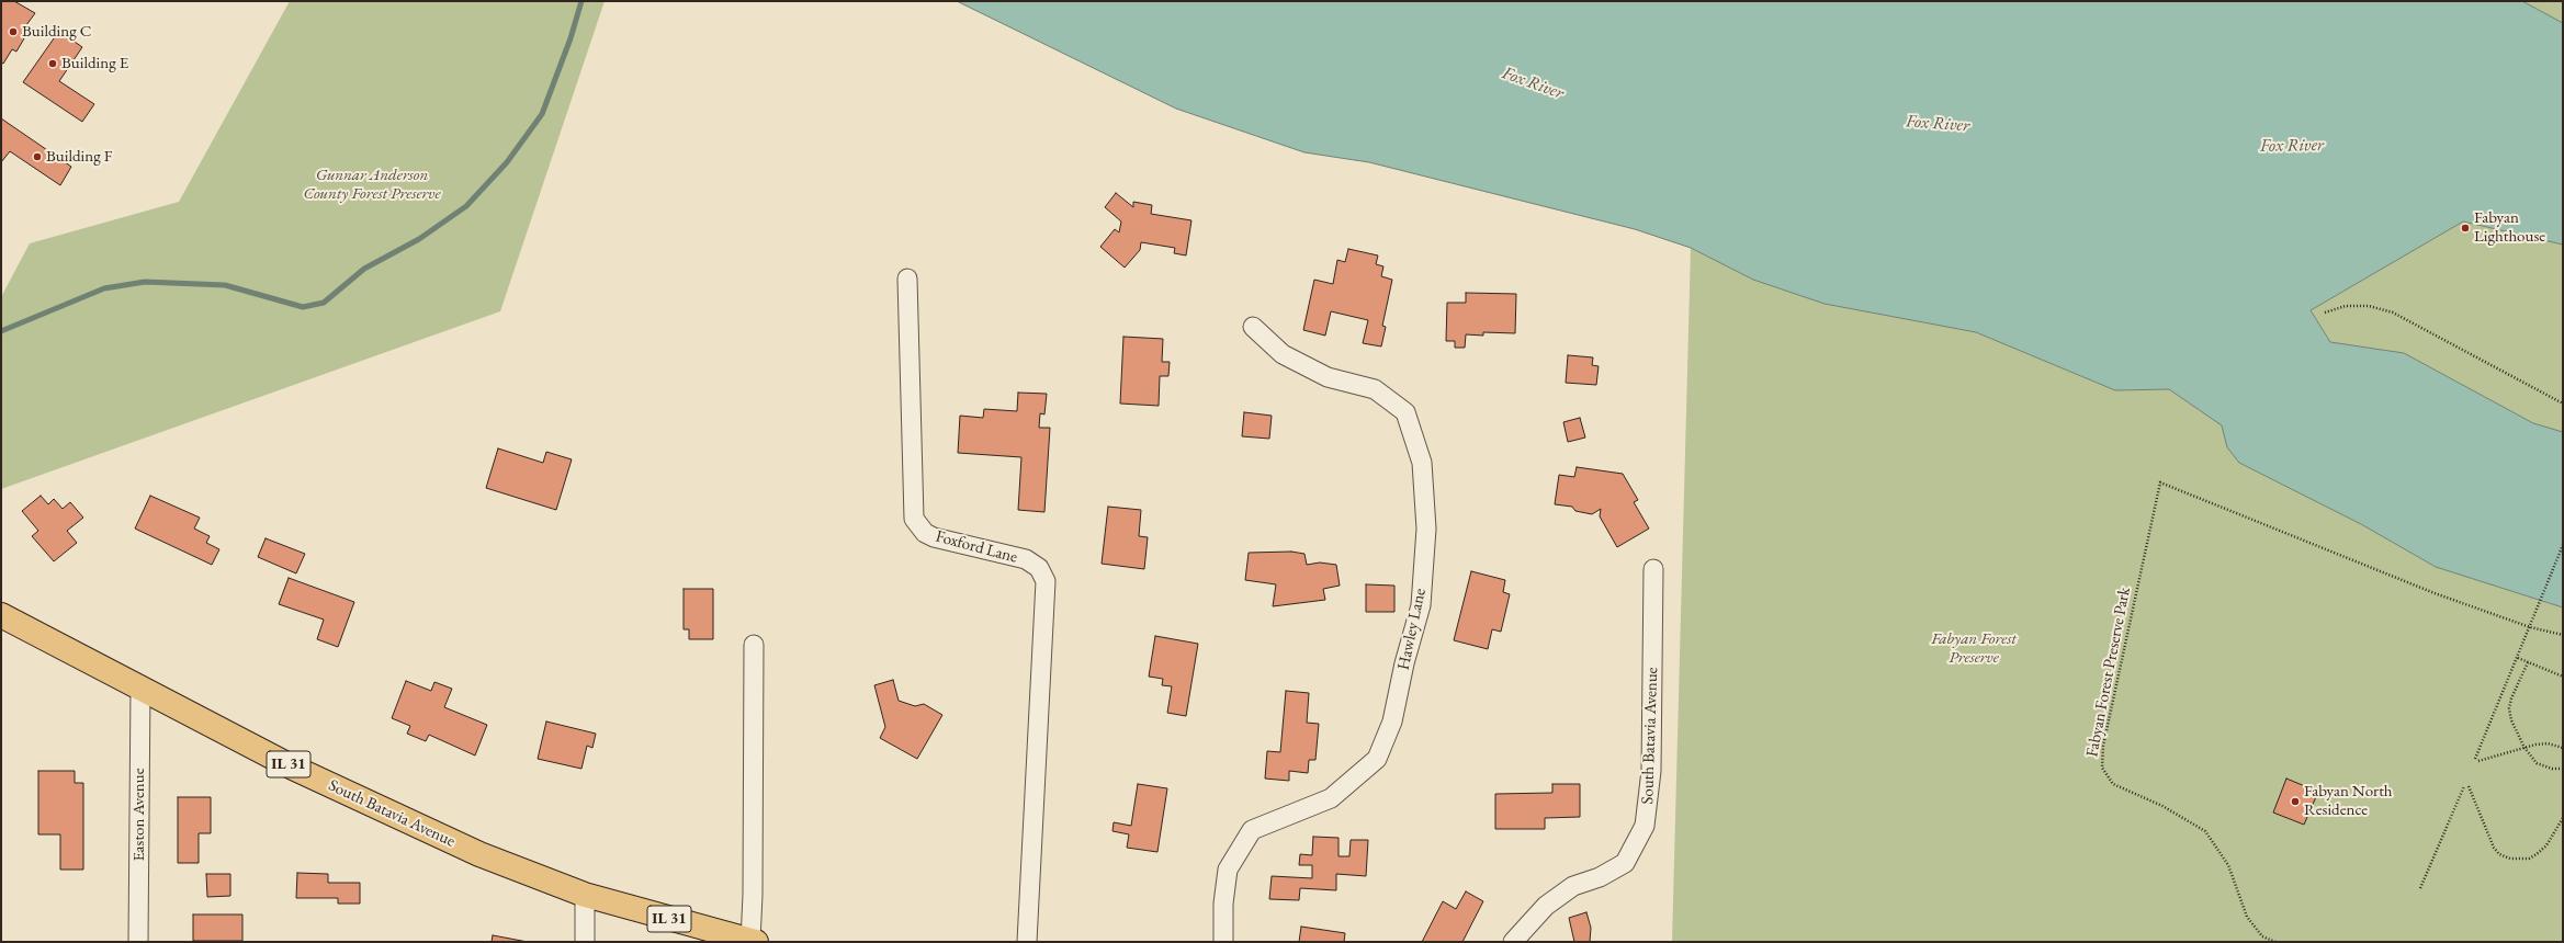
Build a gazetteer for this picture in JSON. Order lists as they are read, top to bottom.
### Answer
{
  "streets": {
    "main road": ["South Batavia Avenue", "IL 31"],
    "street": ["Foxford Lane", "Hawley Lane", "Easton Avenue"],
    "path": ["Fabyan Forest Preserve Park"]
  },
  "crossings": [
    ["South Batavia Avenue", "Easton Avenue"]
  ],
  "water": ["Fox River"],
  "parks": ["Gunnar Anderson County Forest Preserve", "Fabyan Forest Preserve"],
  "places": [
    "Building C",
    "Building E",
    "Building F",
    "Fabyan Lighthouse",
    "Fabyan North Residence"
  ]
}
